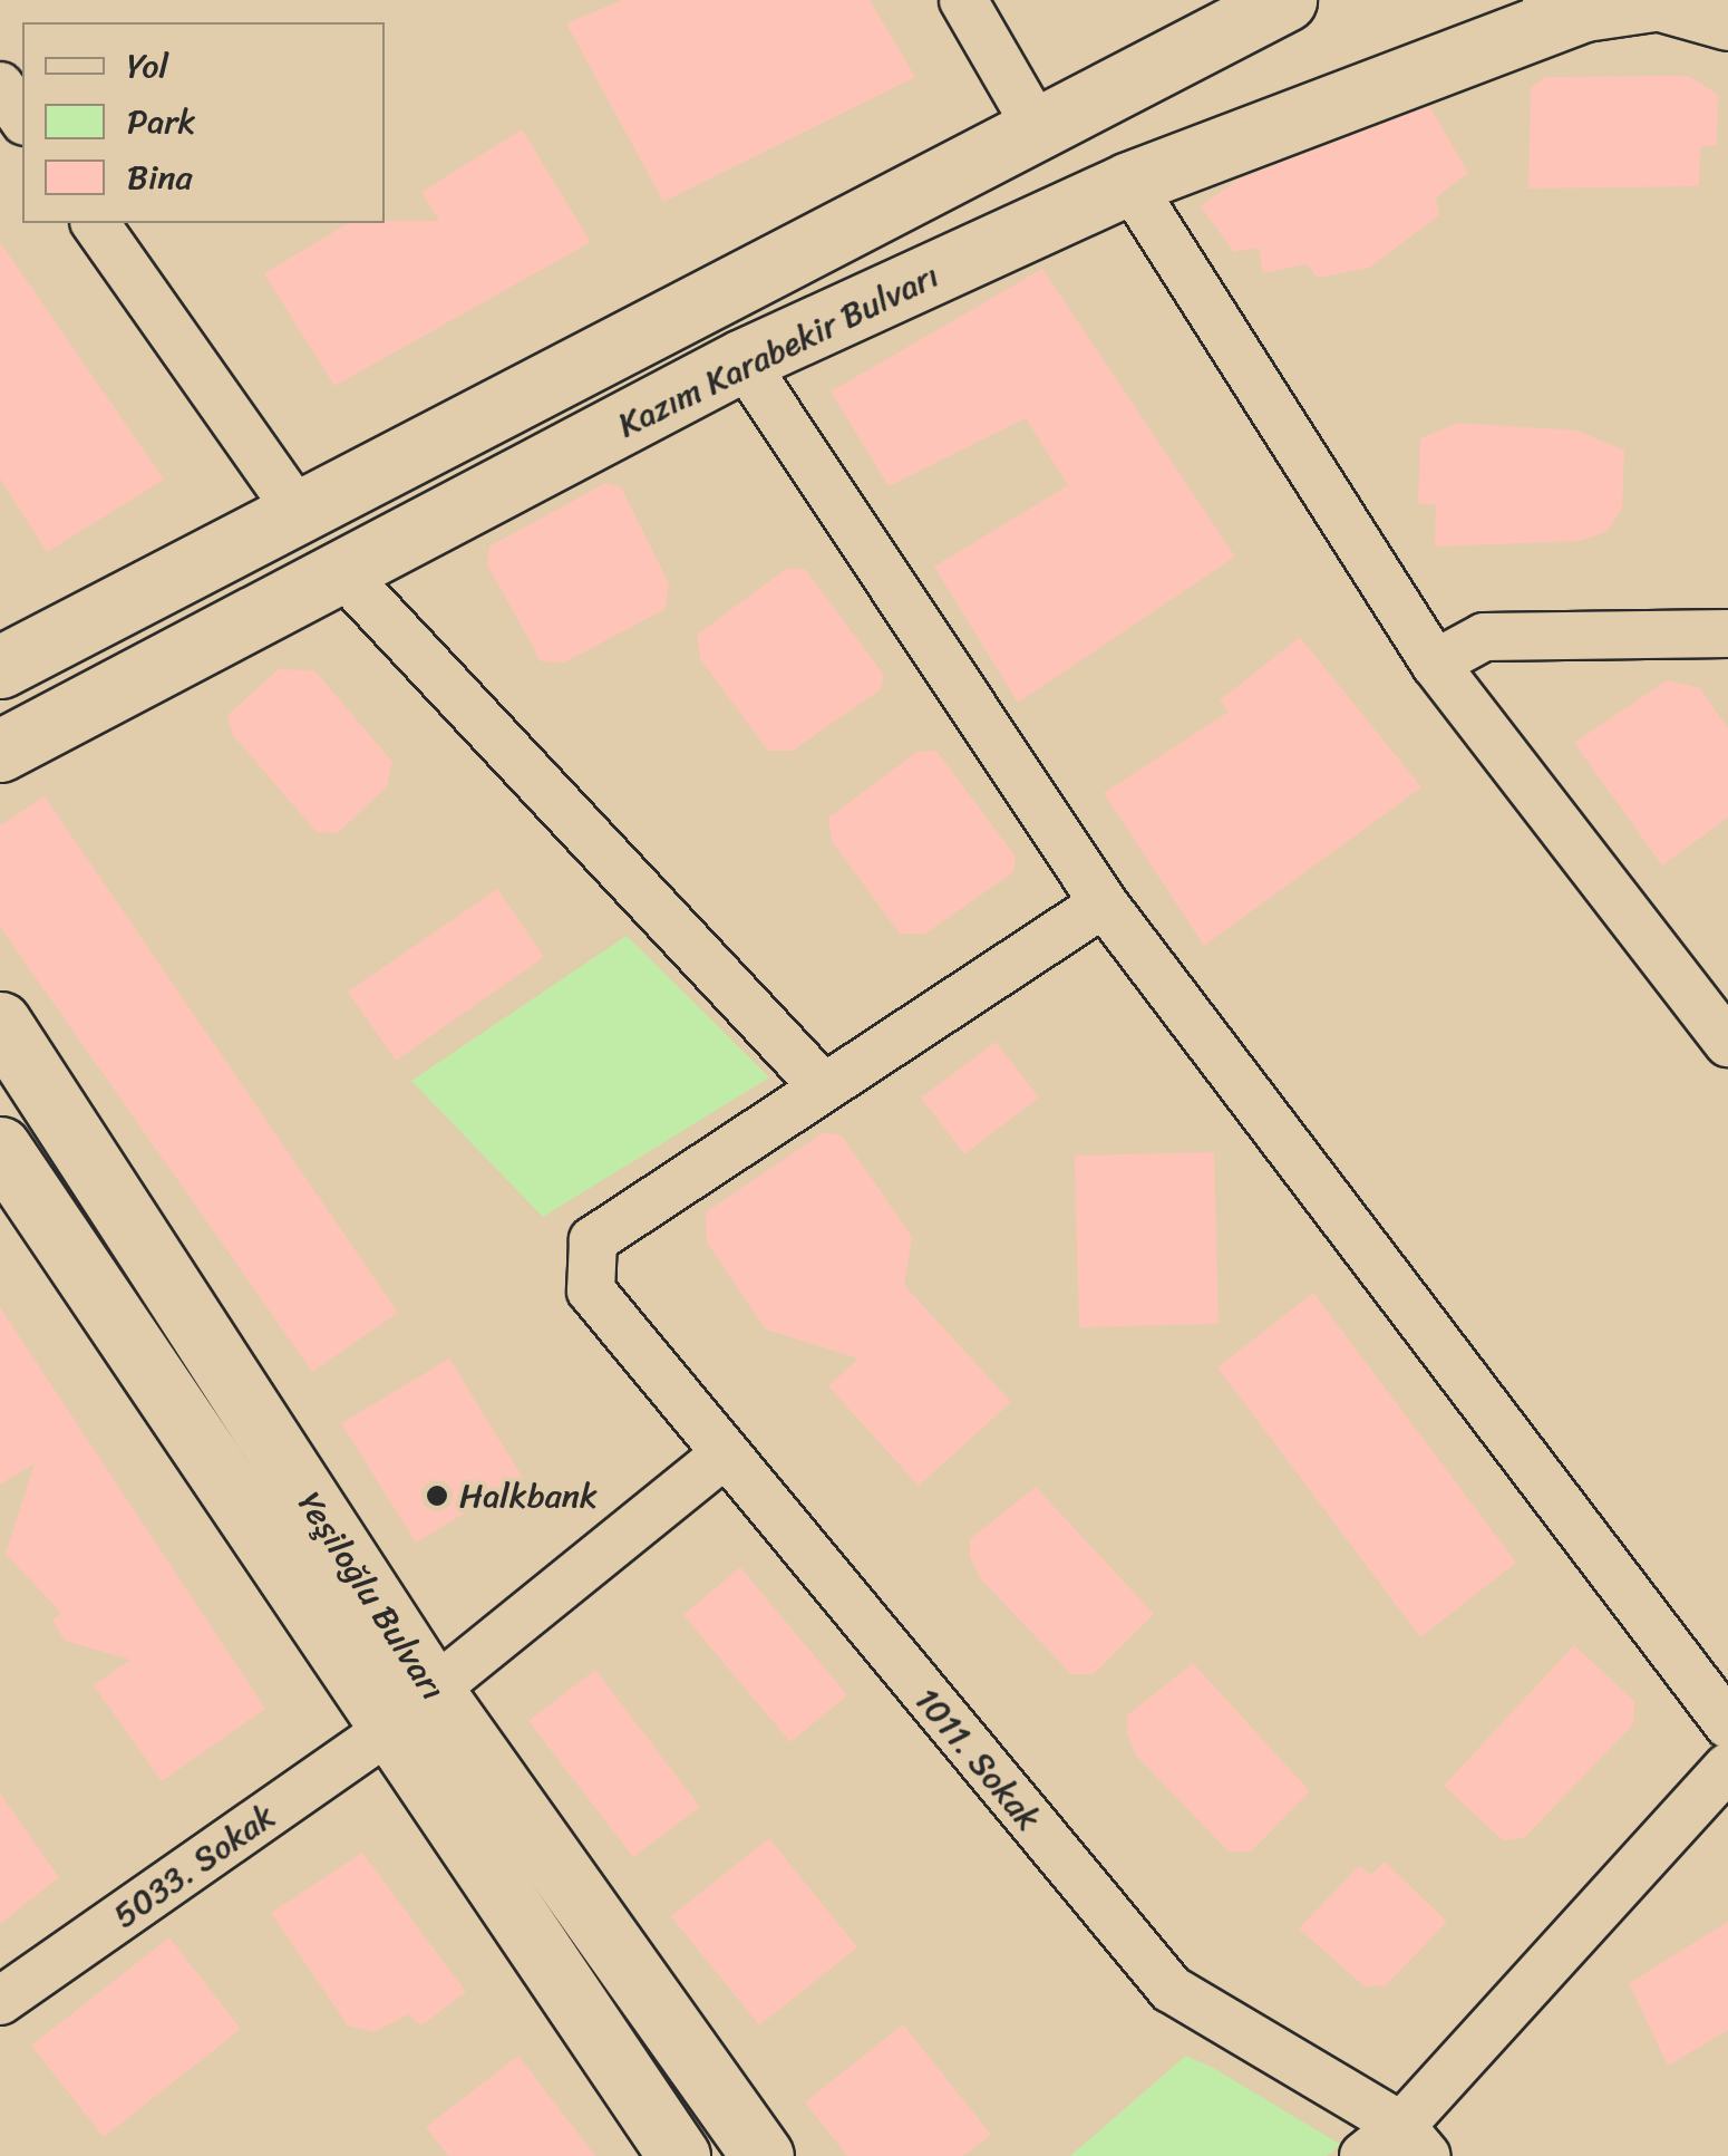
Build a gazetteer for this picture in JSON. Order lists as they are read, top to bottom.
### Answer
{
  "streets": {
    "main road": ["Kazım Karabekir Bulvarı", "Yeşiloğlu Bulvarı"],
    "street": ["1011. Sokak", "5033. Sokak"]
  },
  "crossings": [
    ["Yeşiloğlu Bulvarı", "5033. Sokak"]
  ],
  "places": ["Halkbank"],
  "legend": ["Yol", "Park", "Bina"]
}
